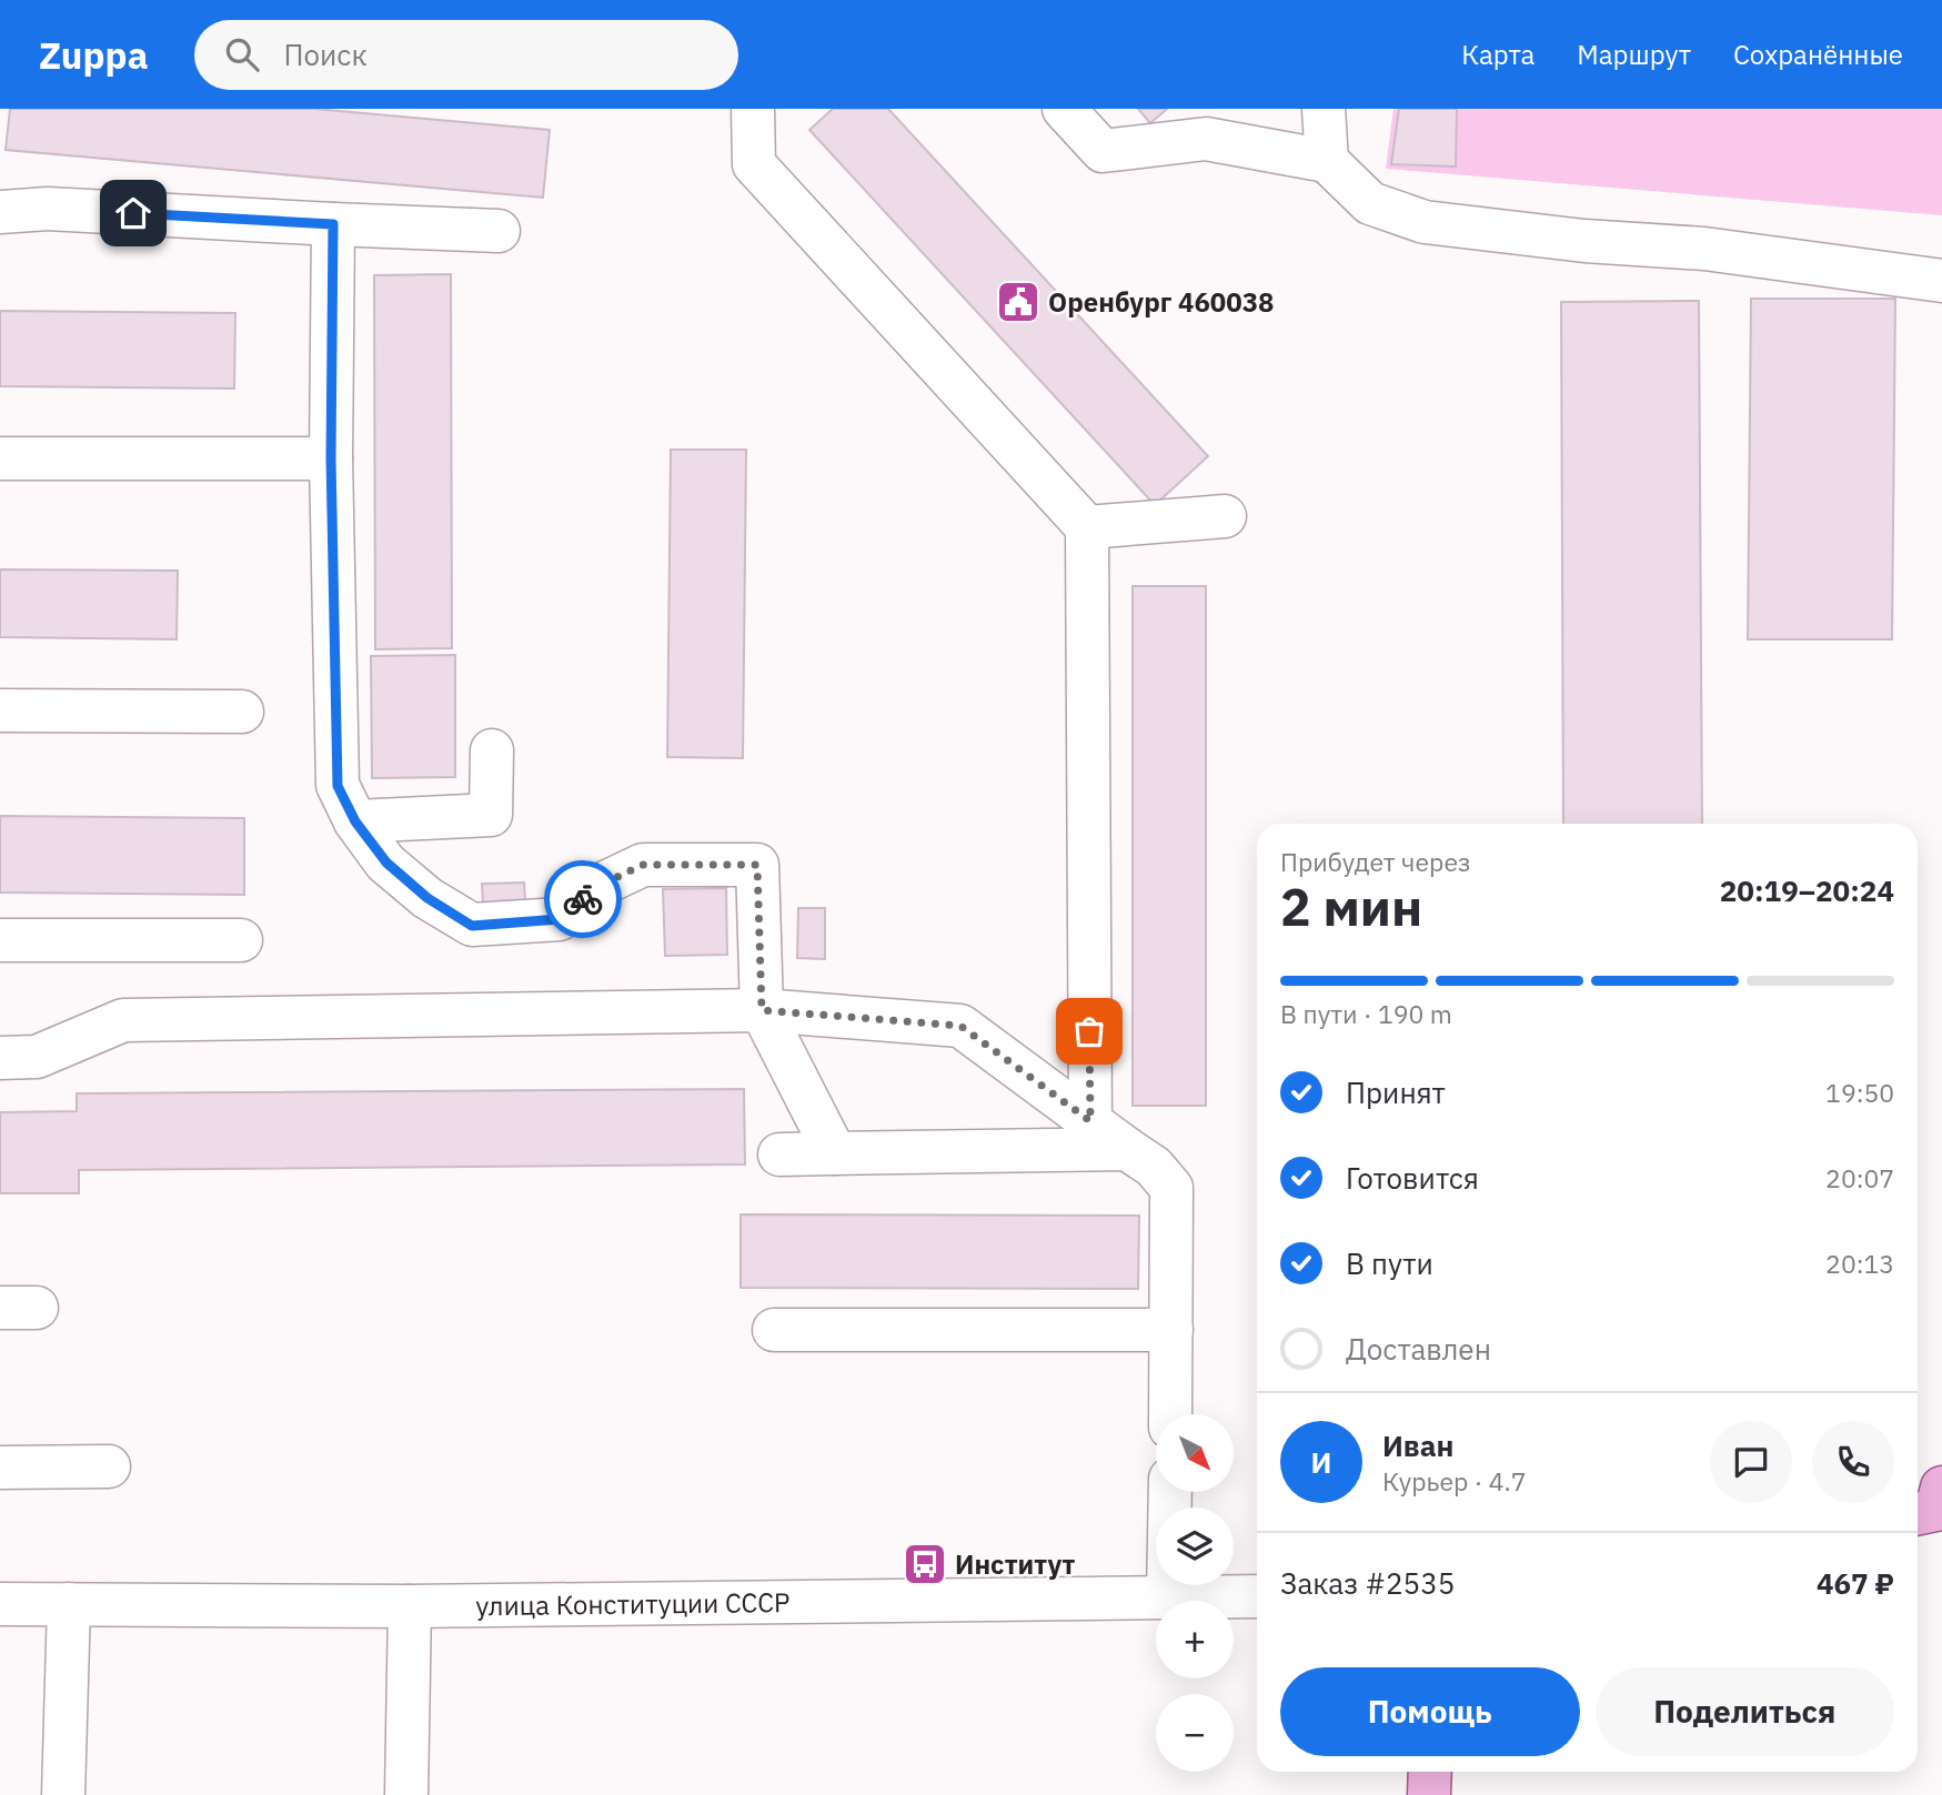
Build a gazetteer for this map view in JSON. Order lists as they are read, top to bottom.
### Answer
{
  "streets": {
    "street": ["улица Конституции СССР"]
  },
  "places": {
    "public building": ["Оренбург 460038"],
    "bus stop": ["Институт"]
  },
  "north": "bottom right",
  "page": {
    "header": "Zuppa",
    "search": "Поиск",
    "nav": ["Карта", "Маршрут", "Сохранённые"],
    "heading": ["2 мин", "Прибудет через", "20:19–20:24"],
    "panel": [
      "Иван",
      "Курьер · 4.7",
      "Заказ #2535",
      "467 ₽"
    ],
    "bar": "В пути · 190 m",
    "list": [
      ["Принят", "19:50"],
      ["Готовится", "20:07"],
      ["В пути", "20:13"],
      "Доставлен"
    ],
    "map_buttons": ["+", "−"],
    "round": "И",
    "buttons": ["Помощь", "Поделиться"]
  }
}
